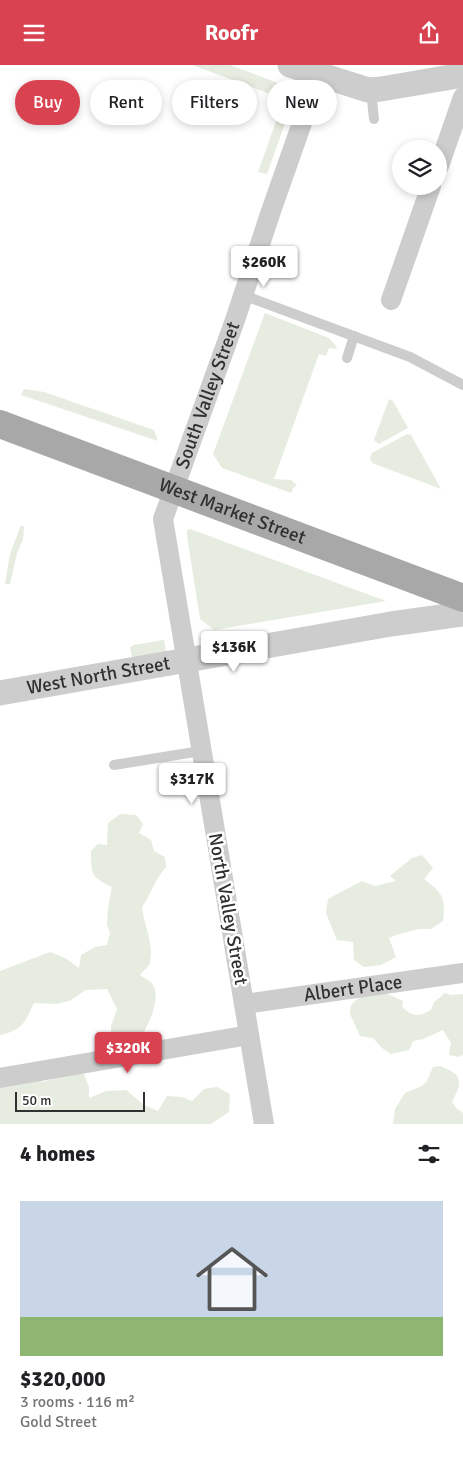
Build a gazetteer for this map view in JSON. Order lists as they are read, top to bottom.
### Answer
{
  "streets": {
    "main road": ["West Market Street"],
    "street": [
      "South Valley Street",
      "West North Street",
      "North Valley Street",
      "Albert Place"
    ]
  },
  "crossings": [
    ["South Valley Street", "West Market Street"],
    ["South Valley Street", "North Valley Street"],
    ["West Market Street", "North Valley Street"],
    ["West North Street", "North Valley Street"],
    ["North Valley Street", "Albert Place"]
  ],
  "scale_bar": "50 m",
  "page": {
    "header": "Roofr",
    "chip": [
      "Buy",
      "Rent",
      "Filters",
      "New"
    ],
    "price": [
      "$260K",
      "$136K",
      "$317K",
      "$320K"
    ],
    "scale": "50 m",
    "heading": "4 homes",
    "list": [
      {
        "name": "$320,000",
        "note": "3 rooms · 116 m² · Gold Street"
      }
    ]
  }
}
